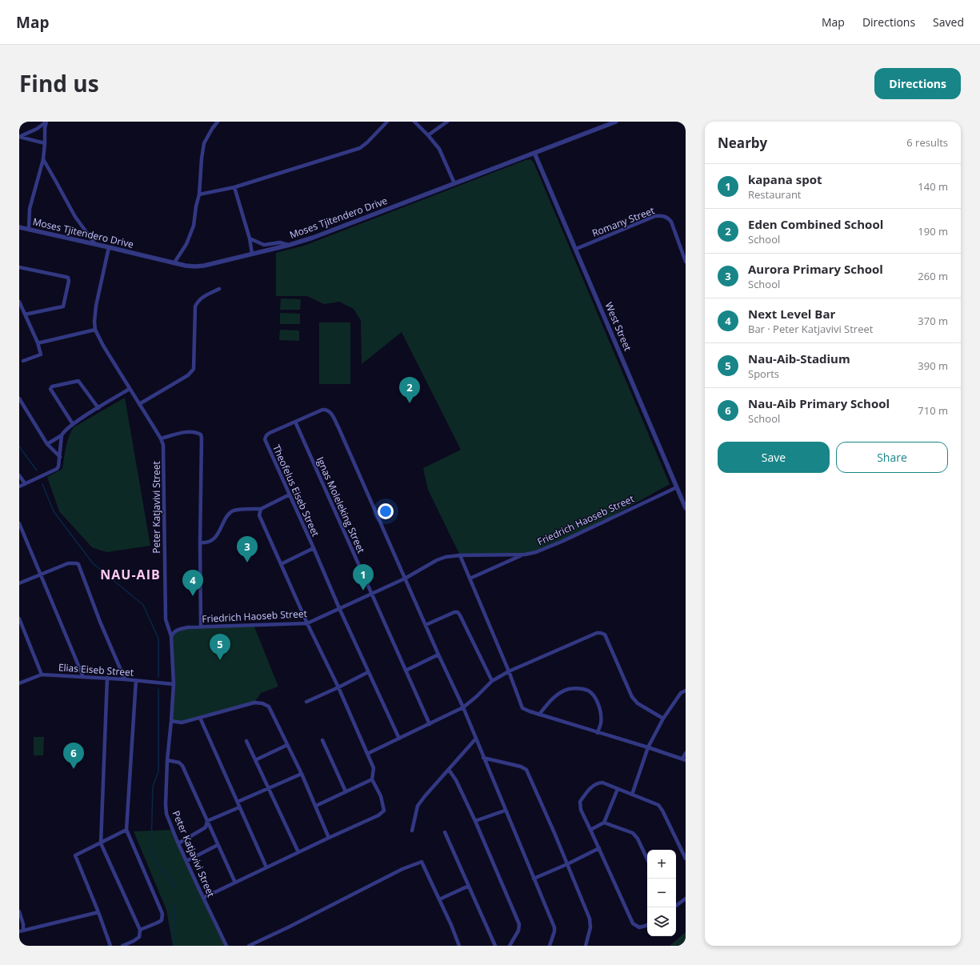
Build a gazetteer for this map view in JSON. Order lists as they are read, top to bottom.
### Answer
{
  "streets": {
    "street": [
      "Moses Tjitendero Drive",
      "Romany Street",
      "West Street",
      "Theofelus Eiseb Street",
      "Ignas Moleleking Street",
      "Peter Katjavivi Street",
      "Friedrich Haoseb Street",
      "Elias Eiseb Street"
    ]
  },
  "crossings": [
    ["Moses Tjitendero Drive", "West Street"],
    ["Moses Tjitendero Drive", "Peter Katjavivi Street"],
    ["Romany Street", "West Street"],
    ["West Street", "Friedrich Haoseb Street"],
    ["Theofelus Eiseb Street", "Ignas Moleleking Street"],
    ["Theofelus Eiseb Street", "Friedrich Haoseb Street"],
    ["Ignas Moleleking Street", "Friedrich Haoseb Street"],
    ["Peter Katjavivi Street", "Friedrich Haoseb Street"],
    ["Peter Katjavivi Street", "Elias Eiseb Street"]
  ],
  "districts": ["NAU-AIB"],
  "page": {
    "header": "Map",
    "nav": ["Map", "Directions", "Saved"],
    "title": "Find us",
    "buttons": [
      "Directions",
      ["Save", "Share"]
    ],
    "heading": ["Nearby", "6 results"],
    "list": [
      {
        "mark": "1",
        "name": "kapana spot",
        "note": "Restaurant",
        "value": "140 m"
      },
      {
        "mark": "2",
        "name": "Eden Combined School",
        "note": "School",
        "value": "190 m"
      },
      {
        "mark": "3",
        "name": "Aurora Primary School",
        "note": "School",
        "value": "260 m"
      },
      {
        "mark": "4",
        "name": "Next Level Bar",
        "note": "Bar · Peter Katjavivi Street",
        "value": "370 m"
      },
      {
        "mark": "5",
        "name": "Nau-Aib-Stadium",
        "note": "Sports",
        "value": "390 m"
      },
      {
        "mark": "6",
        "name": "Nau-Aib Primary School",
        "note": "School",
        "value": "710 m"
      }
    ],
    "pins": [
      "2",
      "3",
      "1",
      "4",
      "5",
      "6"
    ],
    "map_buttons": ["+", "−"]
  }
}
